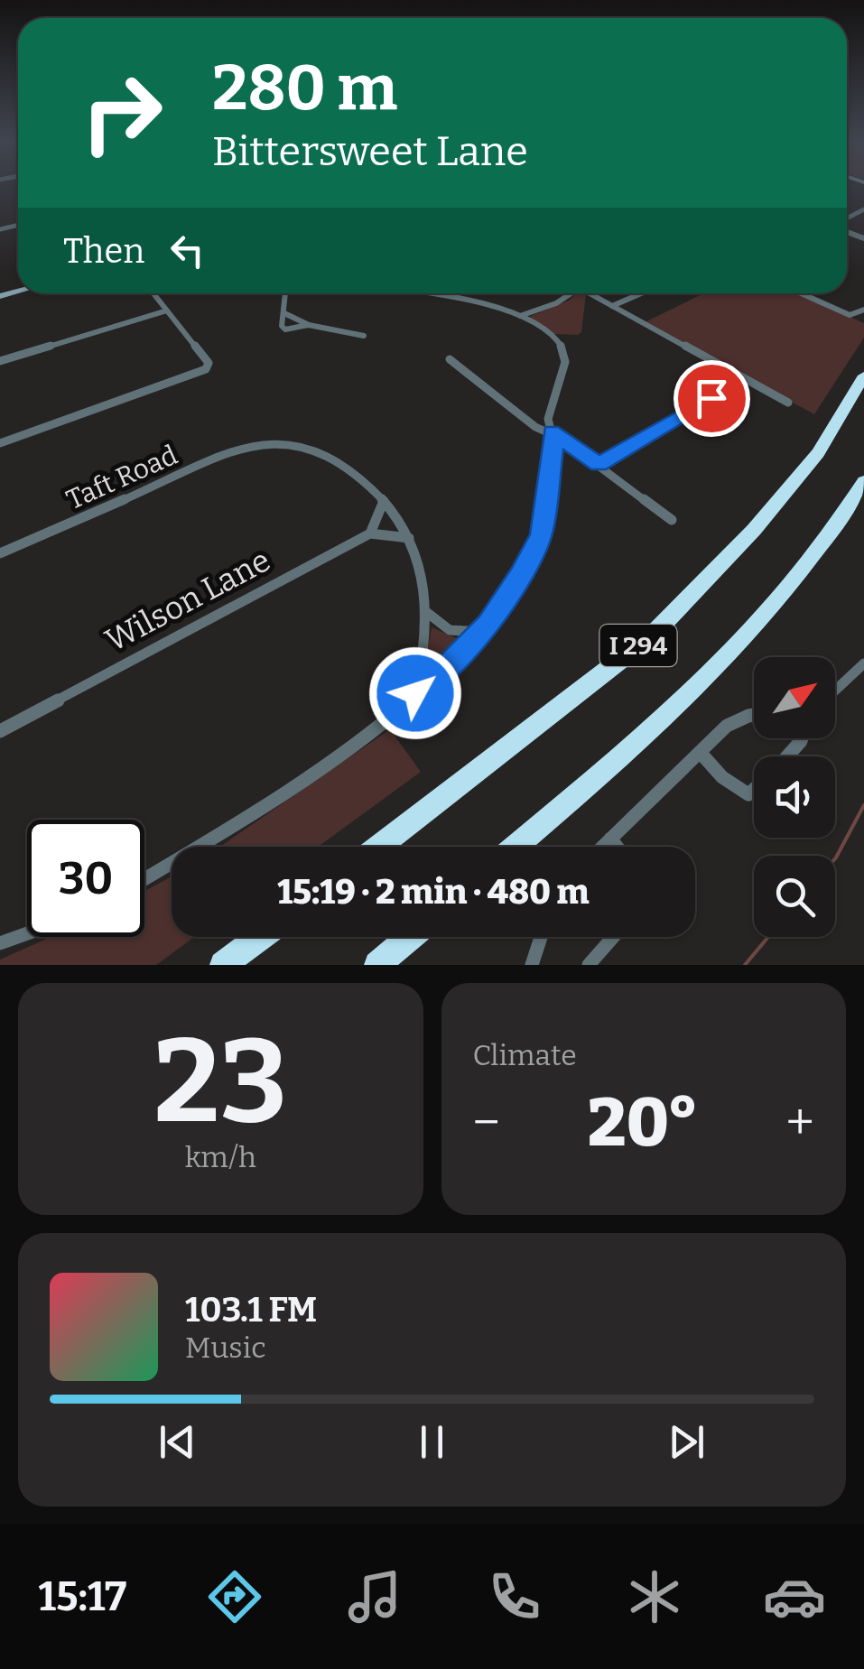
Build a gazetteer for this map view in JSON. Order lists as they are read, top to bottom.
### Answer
{
  "streets": {
    "highway": ["I 294"],
    "street": ["Taft Road", "Wilson Lane"]
  },
  "north": "top right",
  "page": {
    "turn": ["280 m", "Bittersweet Lane"],
    "then": "Then",
    "limit": "30",
    "trip": "15:19 · 2 min · 480 m",
    "tile": [
      ["23", "km/h"],
      "Climate"
    ],
    "heat": ["−", "20°", "+"],
    "song": ["103.1 FM", "Music"],
    "tabs": "15:17"
  }
}
